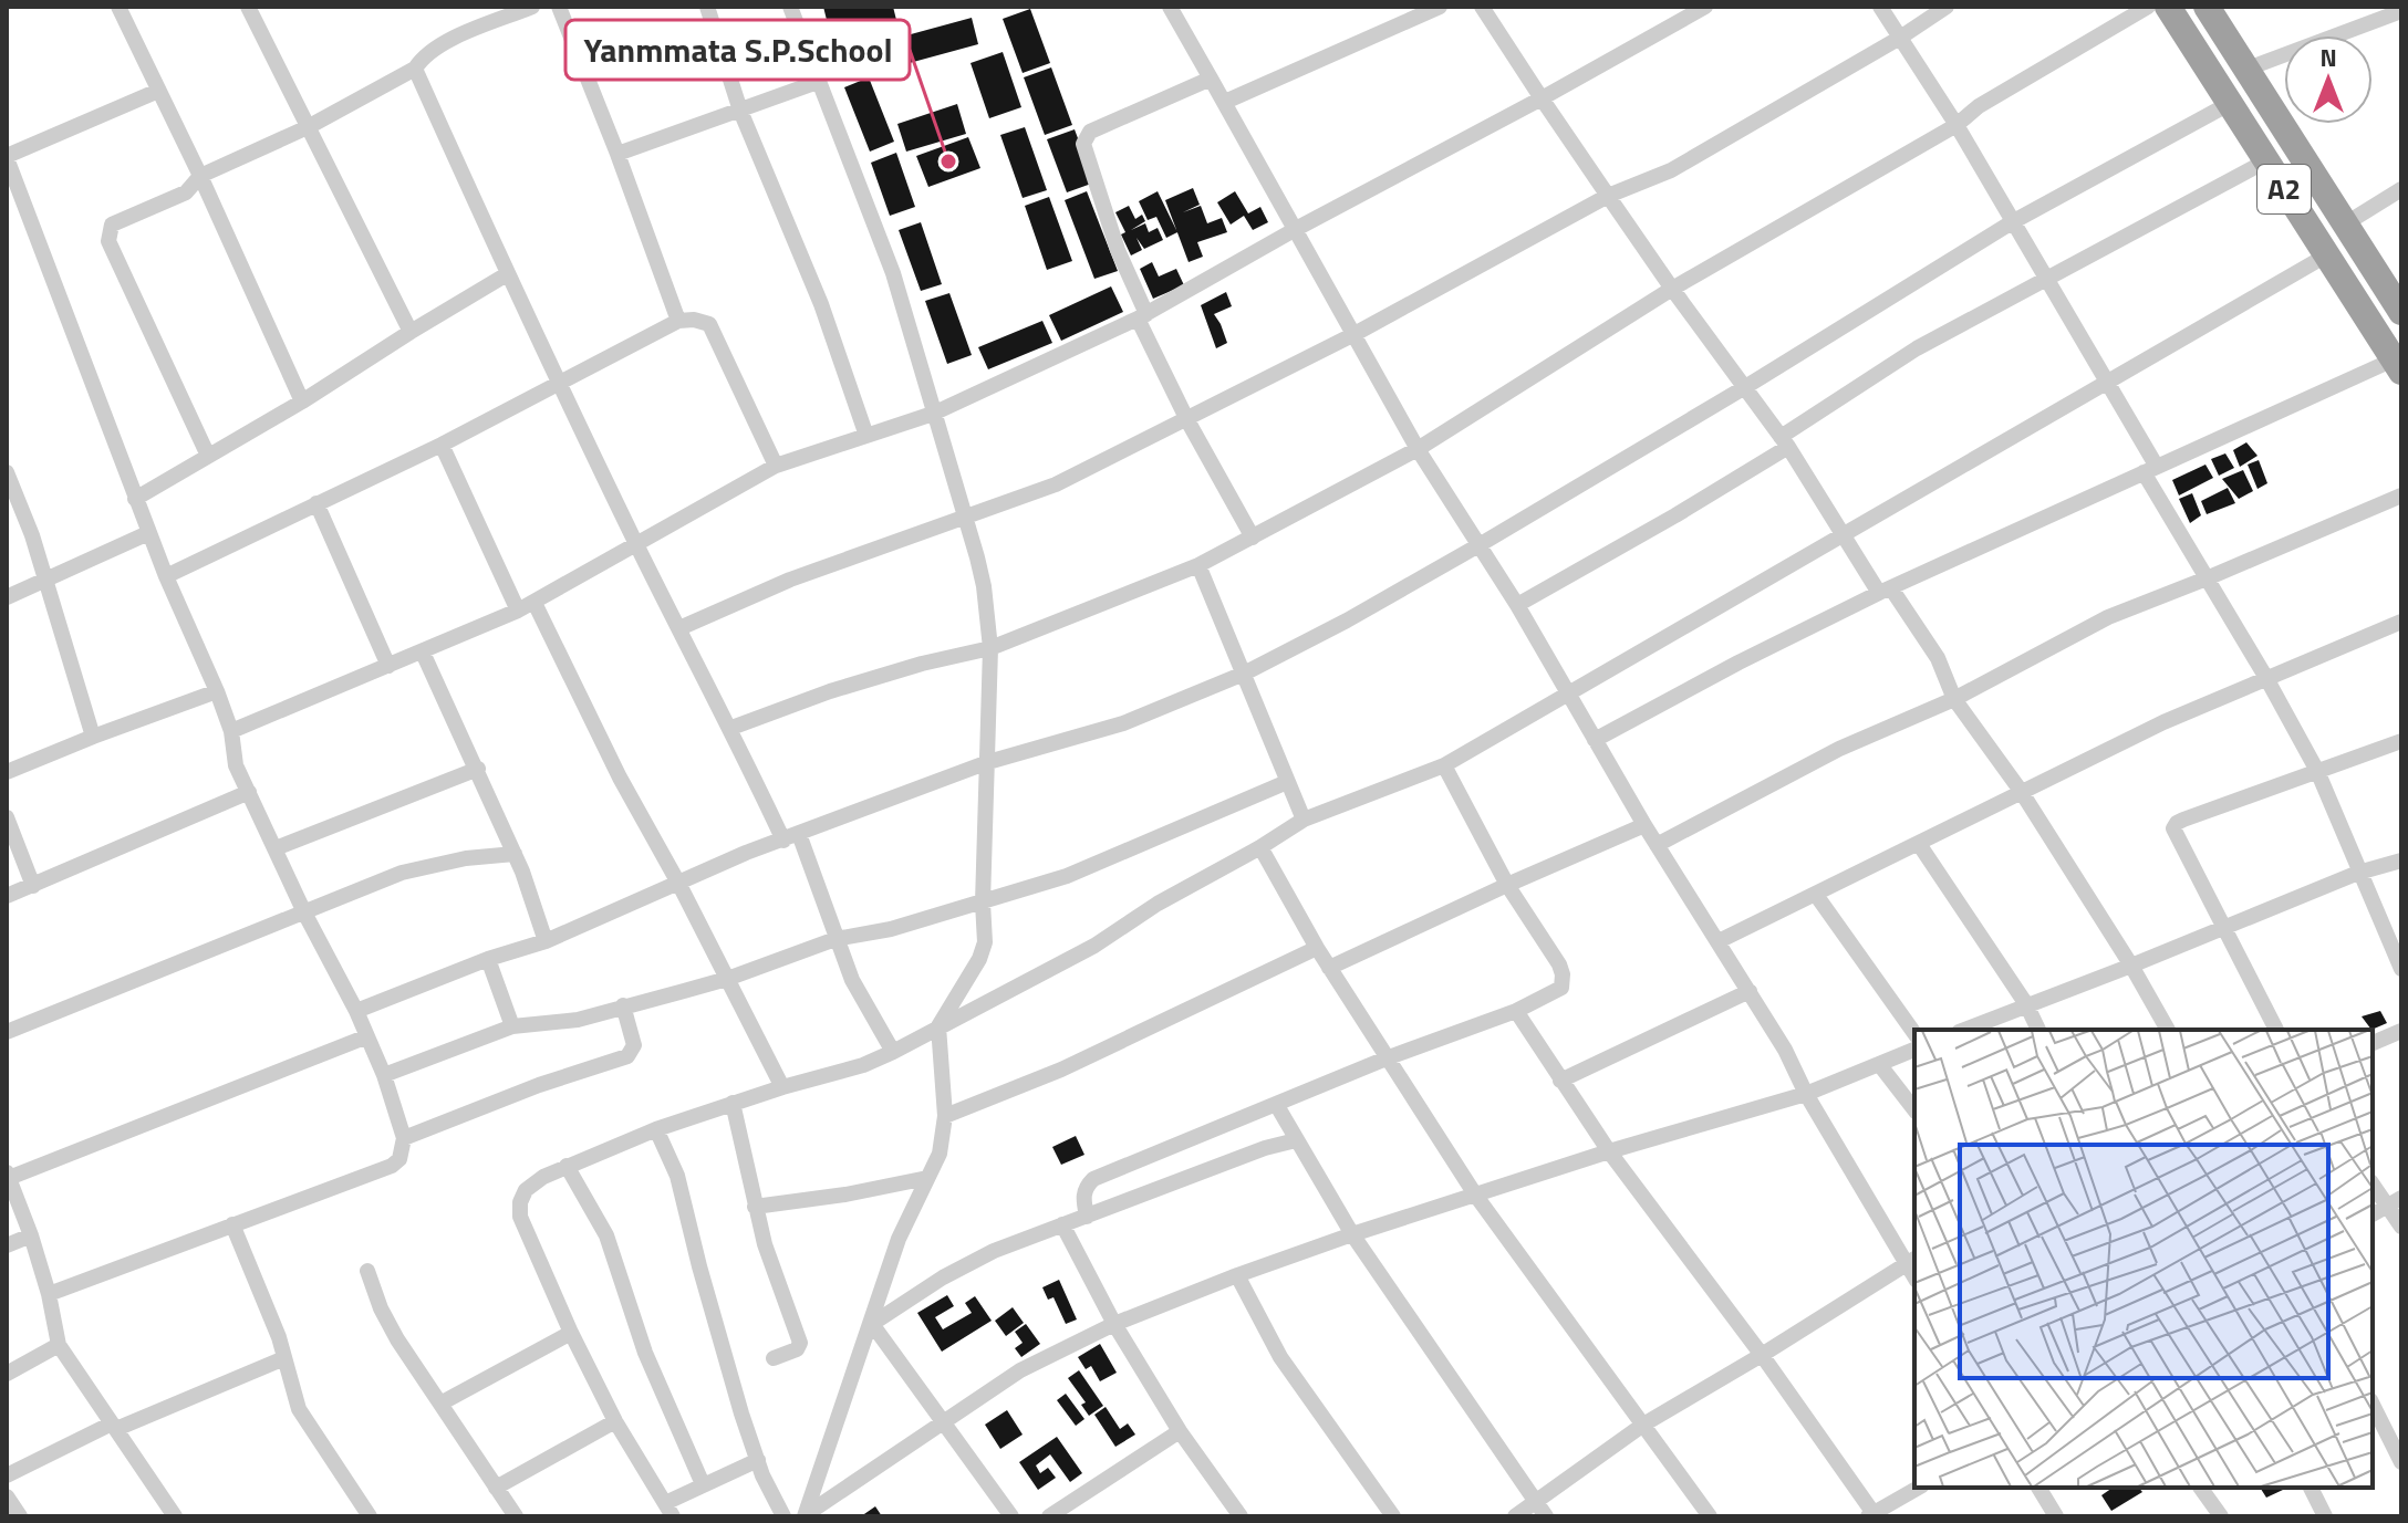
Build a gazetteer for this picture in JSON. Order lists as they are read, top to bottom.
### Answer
{
  "streets": {
    "highway": ["A2"]
  },
  "places": ["Yanmmata S.P.School"],
  "north": "top"
}
